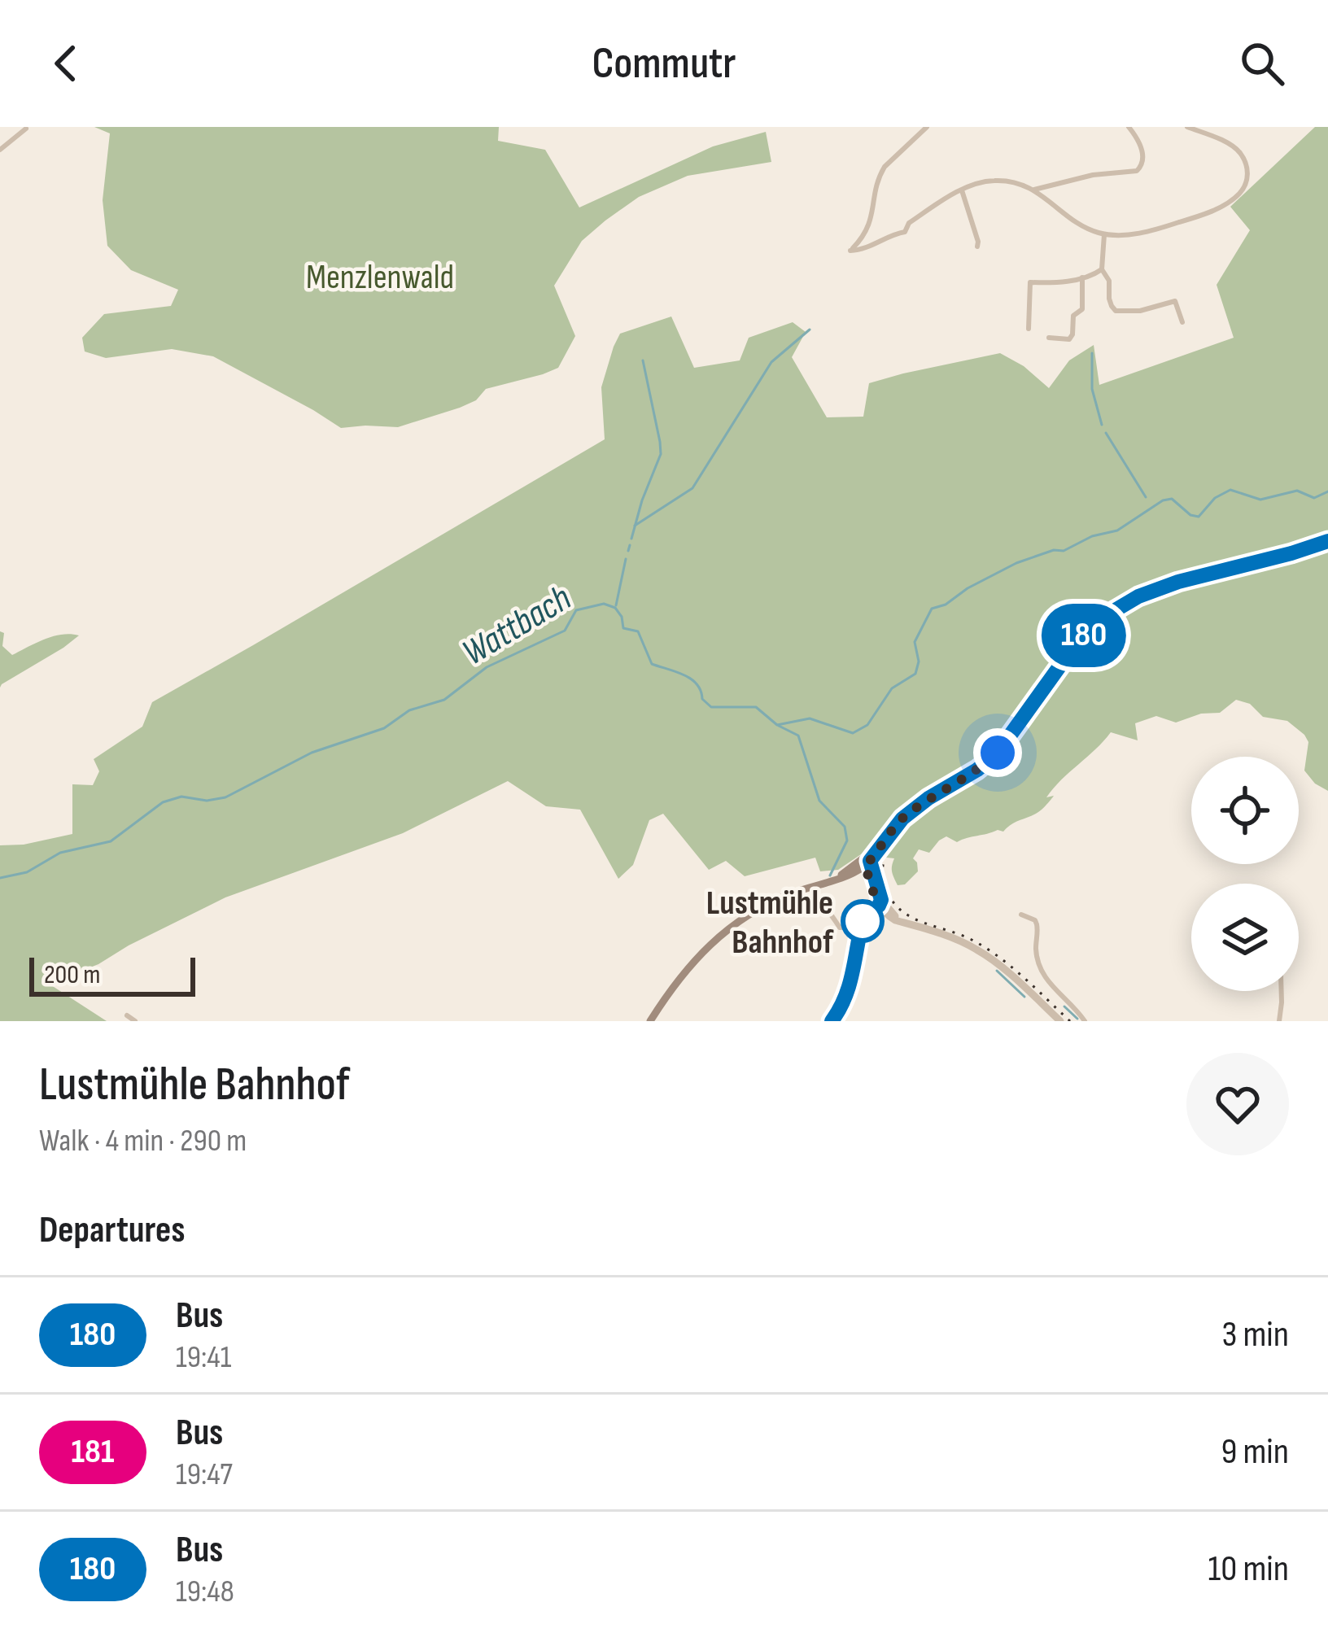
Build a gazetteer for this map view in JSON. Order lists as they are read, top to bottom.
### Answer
{
  "water": ["Wattbach"],
  "parks": ["Menzlenwald"],
  "places": ["Lustmühle Bahnhof"],
  "lines": ["bus line 180"],
  "scale_bar": "200 m",
  "page": {
    "header": "Commutr",
    "on_map": "180",
    "scale": "200 m",
    "heading": [
      ["Lustmühle Bahnhof", "Walk · 4 min · 290 m"],
      "Departures"
    ],
    "list": [
      {
        "mark": "180",
        "name": "Bus",
        "note": "19:41",
        "value": "3 min"
      },
      {
        "mark": "181",
        "name": "Bus",
        "note": "19:47",
        "value": "9 min"
      },
      {
        "mark": "180",
        "name": "Bus",
        "note": "19:48",
        "value": "10 min"
      }
    ]
  }
}
